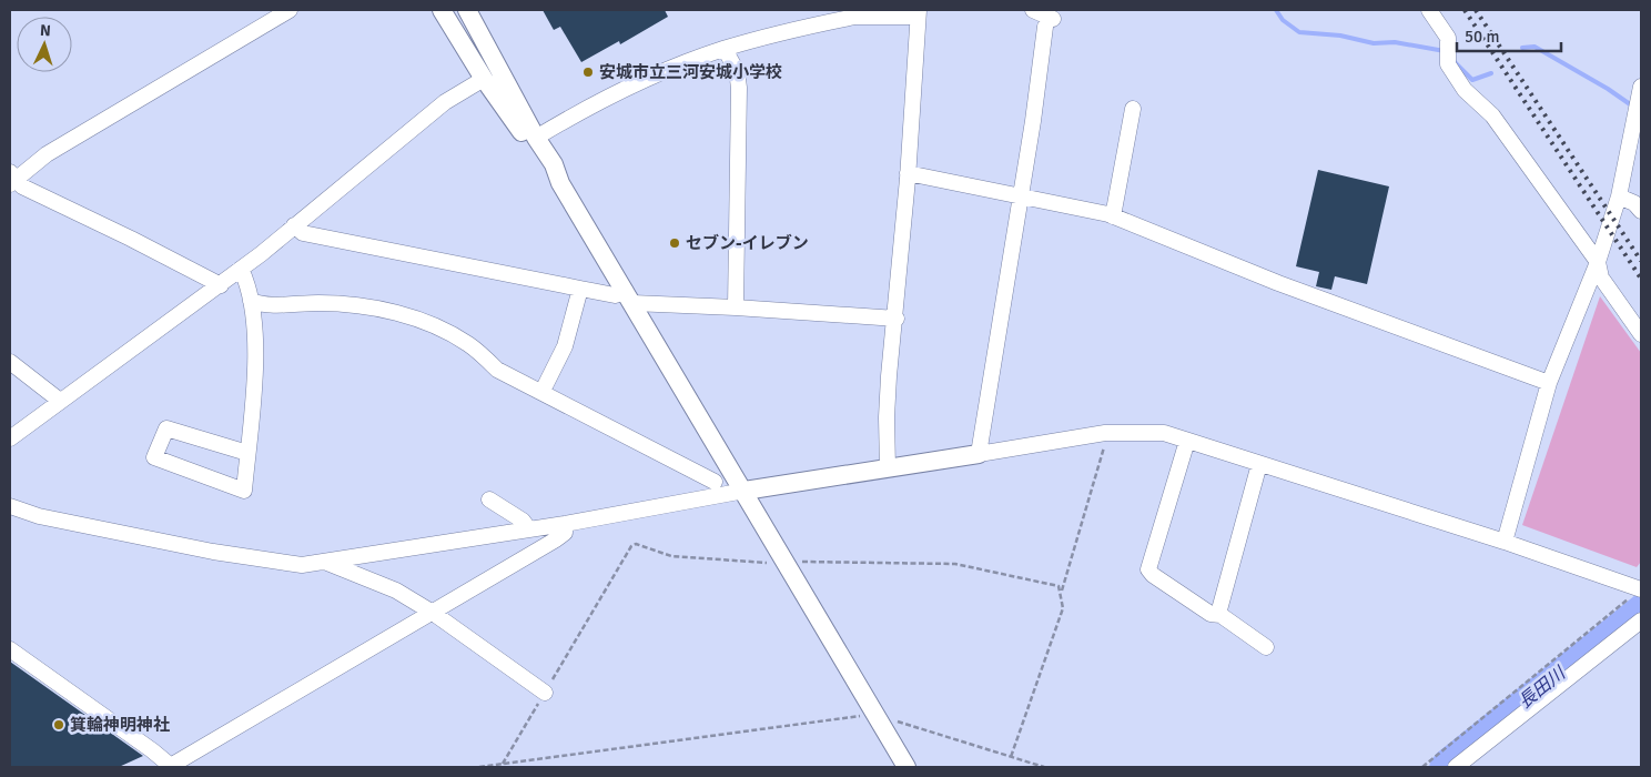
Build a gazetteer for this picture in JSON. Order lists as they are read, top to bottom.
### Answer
{
  "water": ["長田川"],
  "places": ["安城市立三河安城小学校", "セブン-イレブン", "箕輪神明神社"],
  "scale_bar": "50 m",
  "north": "top"
}
